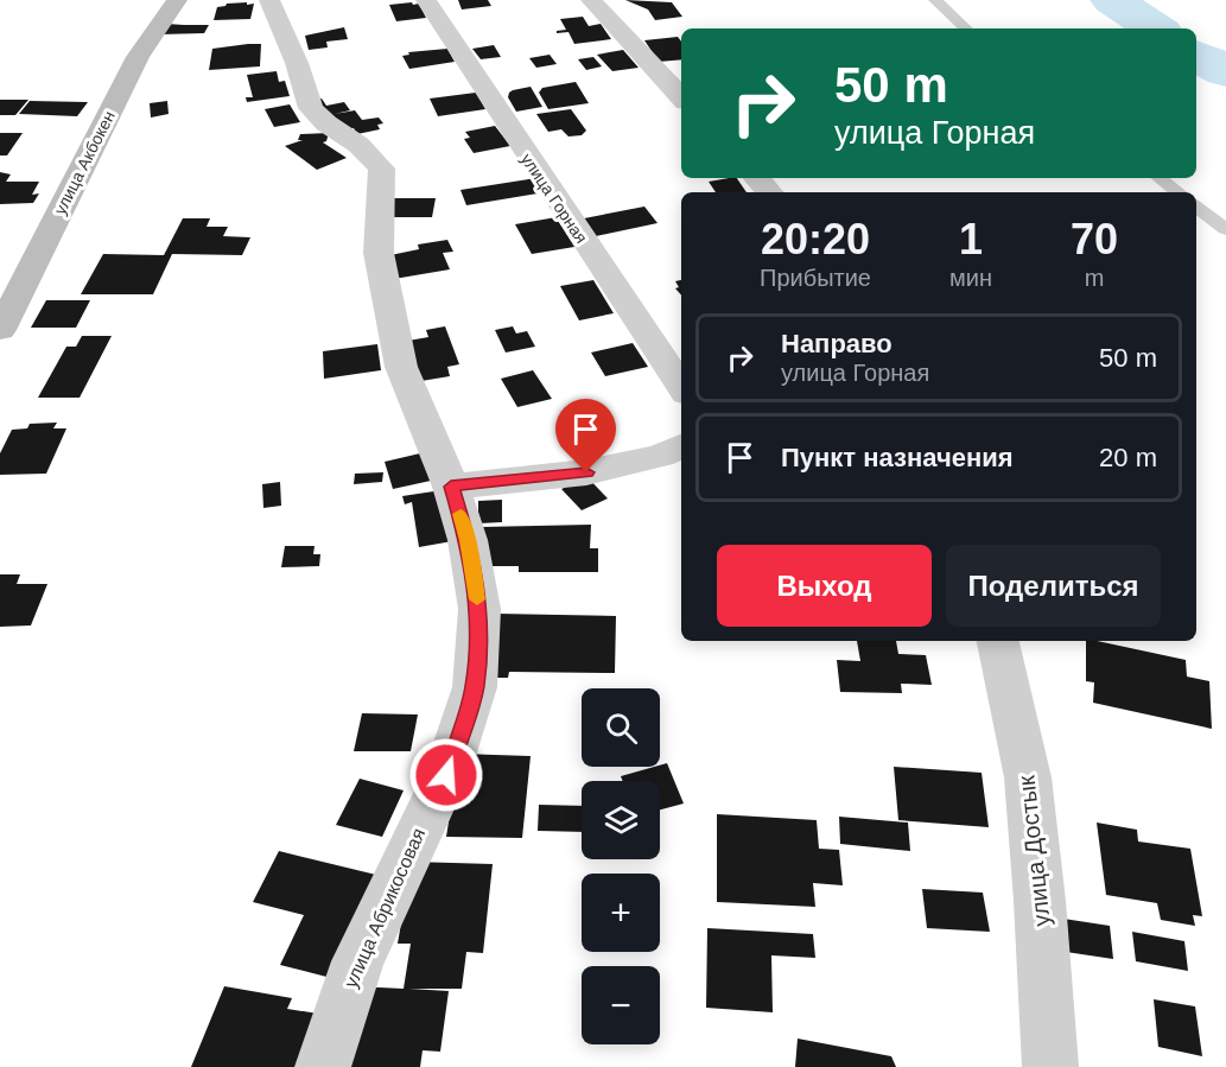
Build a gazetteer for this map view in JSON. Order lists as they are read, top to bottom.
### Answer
{
  "streets": {
    "street": [
      "улица Акбокен",
      "улица Горная",
      "улица Достык",
      "улица Абрикосовая"
    ]
  },
  "page": {
    "turn": ["50 m", "улица Горная"],
    "eta": [
      "20:20",
      "Прибытие",
      "1",
      "мин",
      "70",
      "m"
    ],
    "list": [
      {
        "name": "Направо",
        "note": "улица Горная",
        "value": "50 m"
      },
      {
        "name": "Пункт назначения",
        "value": "20 m"
      }
    ],
    "buttons": ["Выход", "Поделиться"],
    "map_buttons": ["+", "−"]
  }
}
